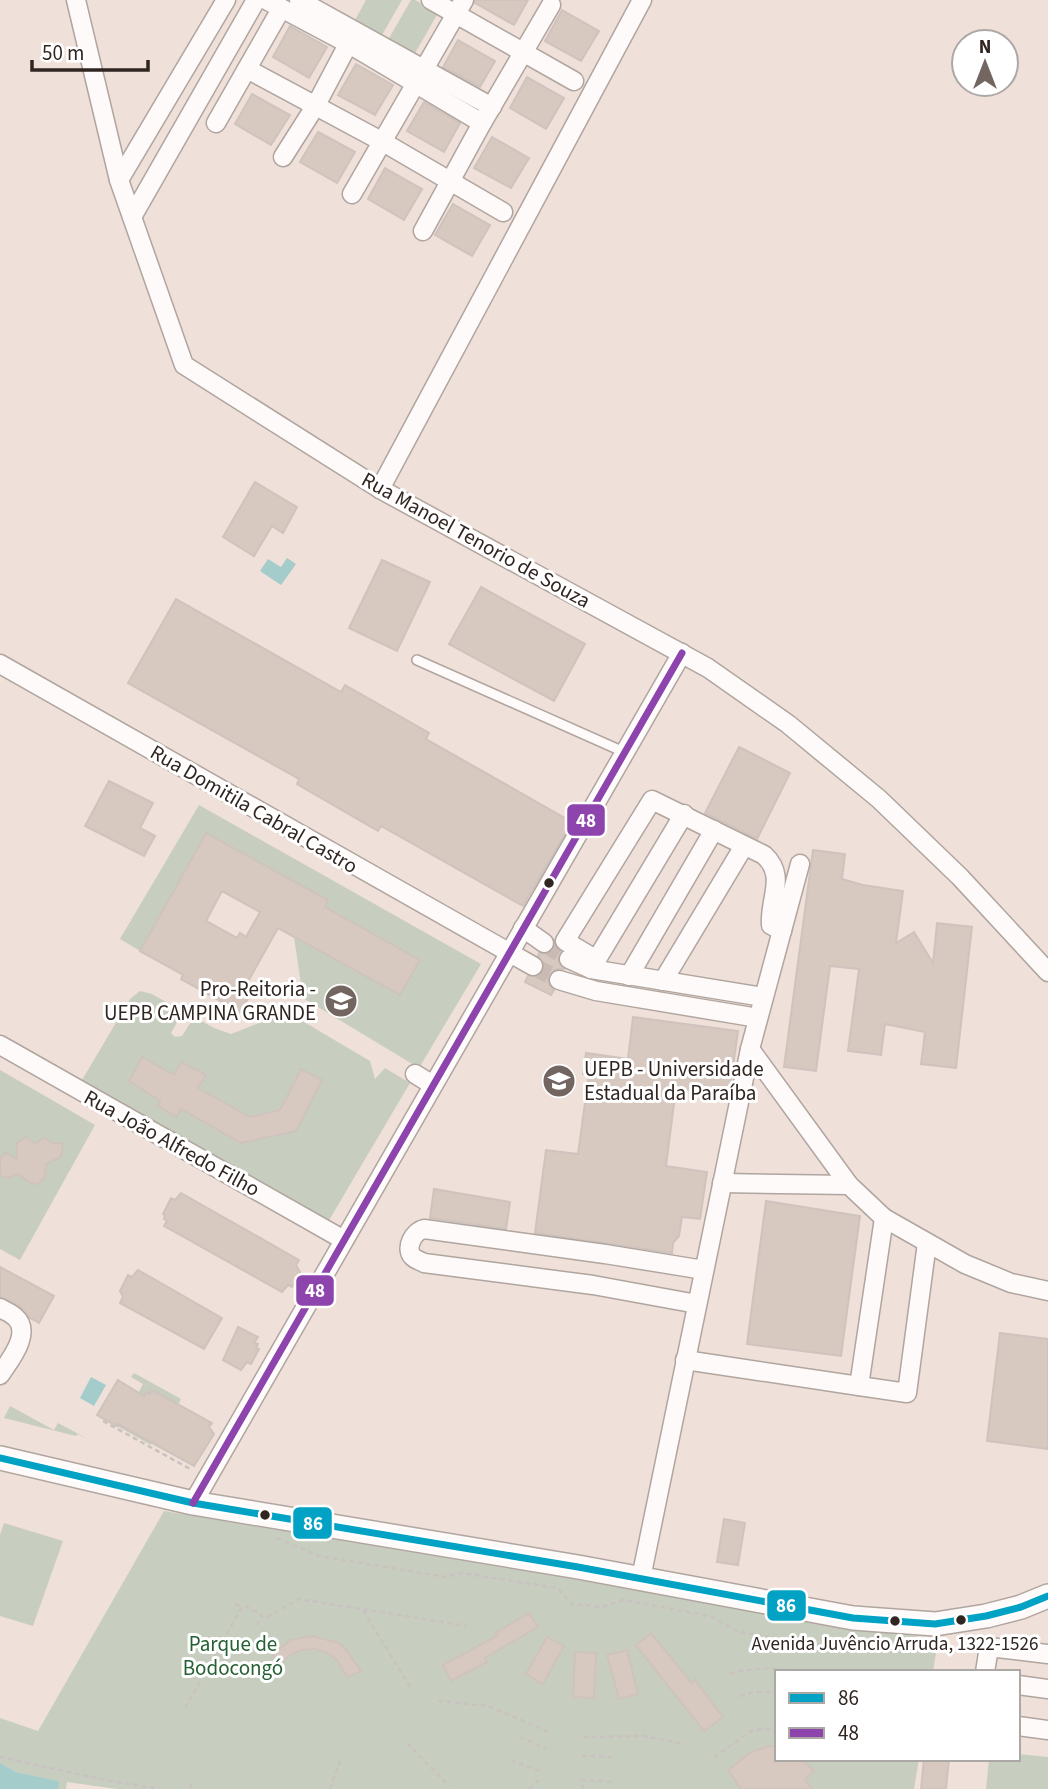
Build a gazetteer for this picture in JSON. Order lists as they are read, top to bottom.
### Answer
{
  "streets": {
    "street": ["Rua Manoel Tenorio de Souza", "Rua Domitila Cabral Castro", "Rua João Alfredo Filho"]
  },
  "parks": ["Parque de Bodocongó"],
  "places": {
    "school or university": ["Pro-Reitoria - UEPB CAMPINA GRANDE", "UEPB - Universidade Estadual da Paraíba"],
    "other": ["Avenida Juvêncio Arruda, 1322-1526"]
  },
  "lines": ["transit line 48", "transit line 86"],
  "legend": ["86", "48"],
  "scale_bar": "50 m",
  "north": "top"
}
